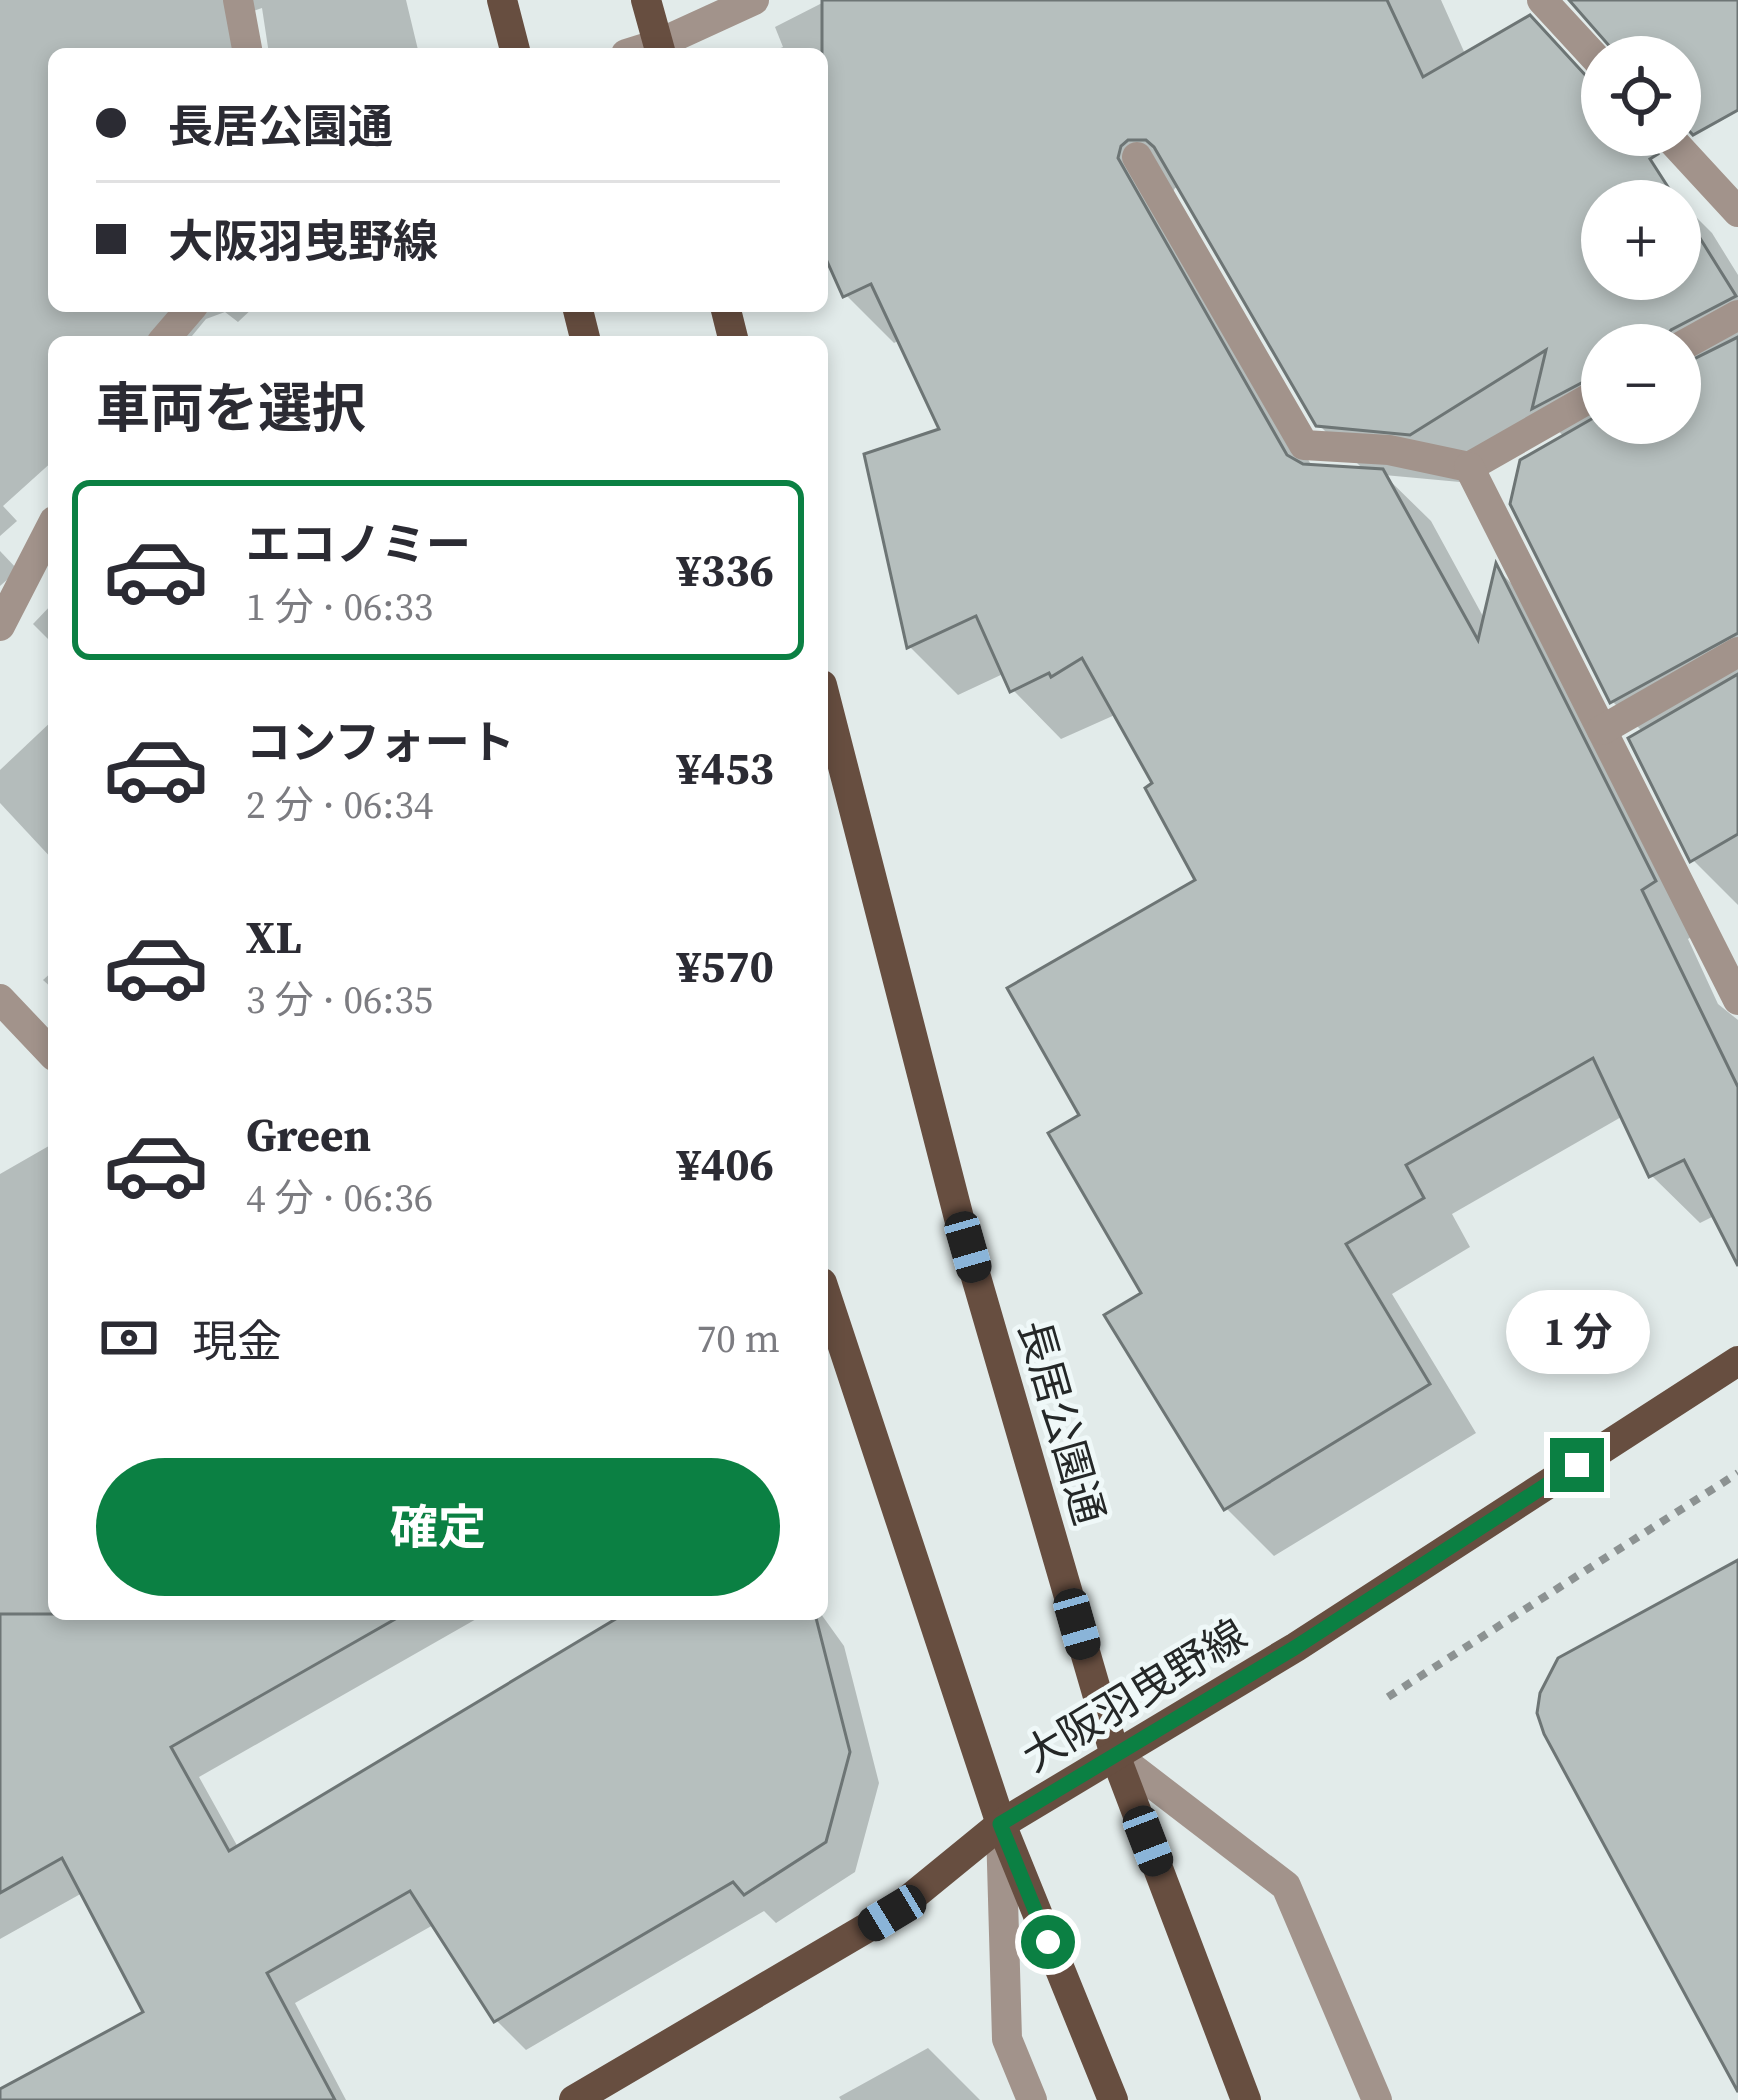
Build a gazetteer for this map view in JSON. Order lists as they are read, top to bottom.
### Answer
{
  "streets": {
    "main road": ["長居公園通", "大阪羽曳野線"]
  },
  "crossings": [
    ["長居公園通", "大阪羽曳野線"]
  ],
  "page": {
    "map_buttons": ["+", "−"],
    "banner": ["長居公園通", "大阪羽曳野線"],
    "heading": "車両を選択",
    "list": [
      {
        "name": "エコノミー",
        "note": "1 分 · 06:33",
        "value": "¥336"
      },
      {
        "name": "コンフォート",
        "note": "2 分 · 06:34",
        "value": "¥453"
      },
      {
        "name": "XL",
        "note": "3 分 · 06:35",
        "value": "¥570"
      },
      {
        "name": "Green",
        "note": "4 分 · 06:36",
        "value": "¥406"
      }
    ],
    "pay": ["現金", "70 m"],
    "bubble": "1 分",
    "buttons": "確定"
  }
}
